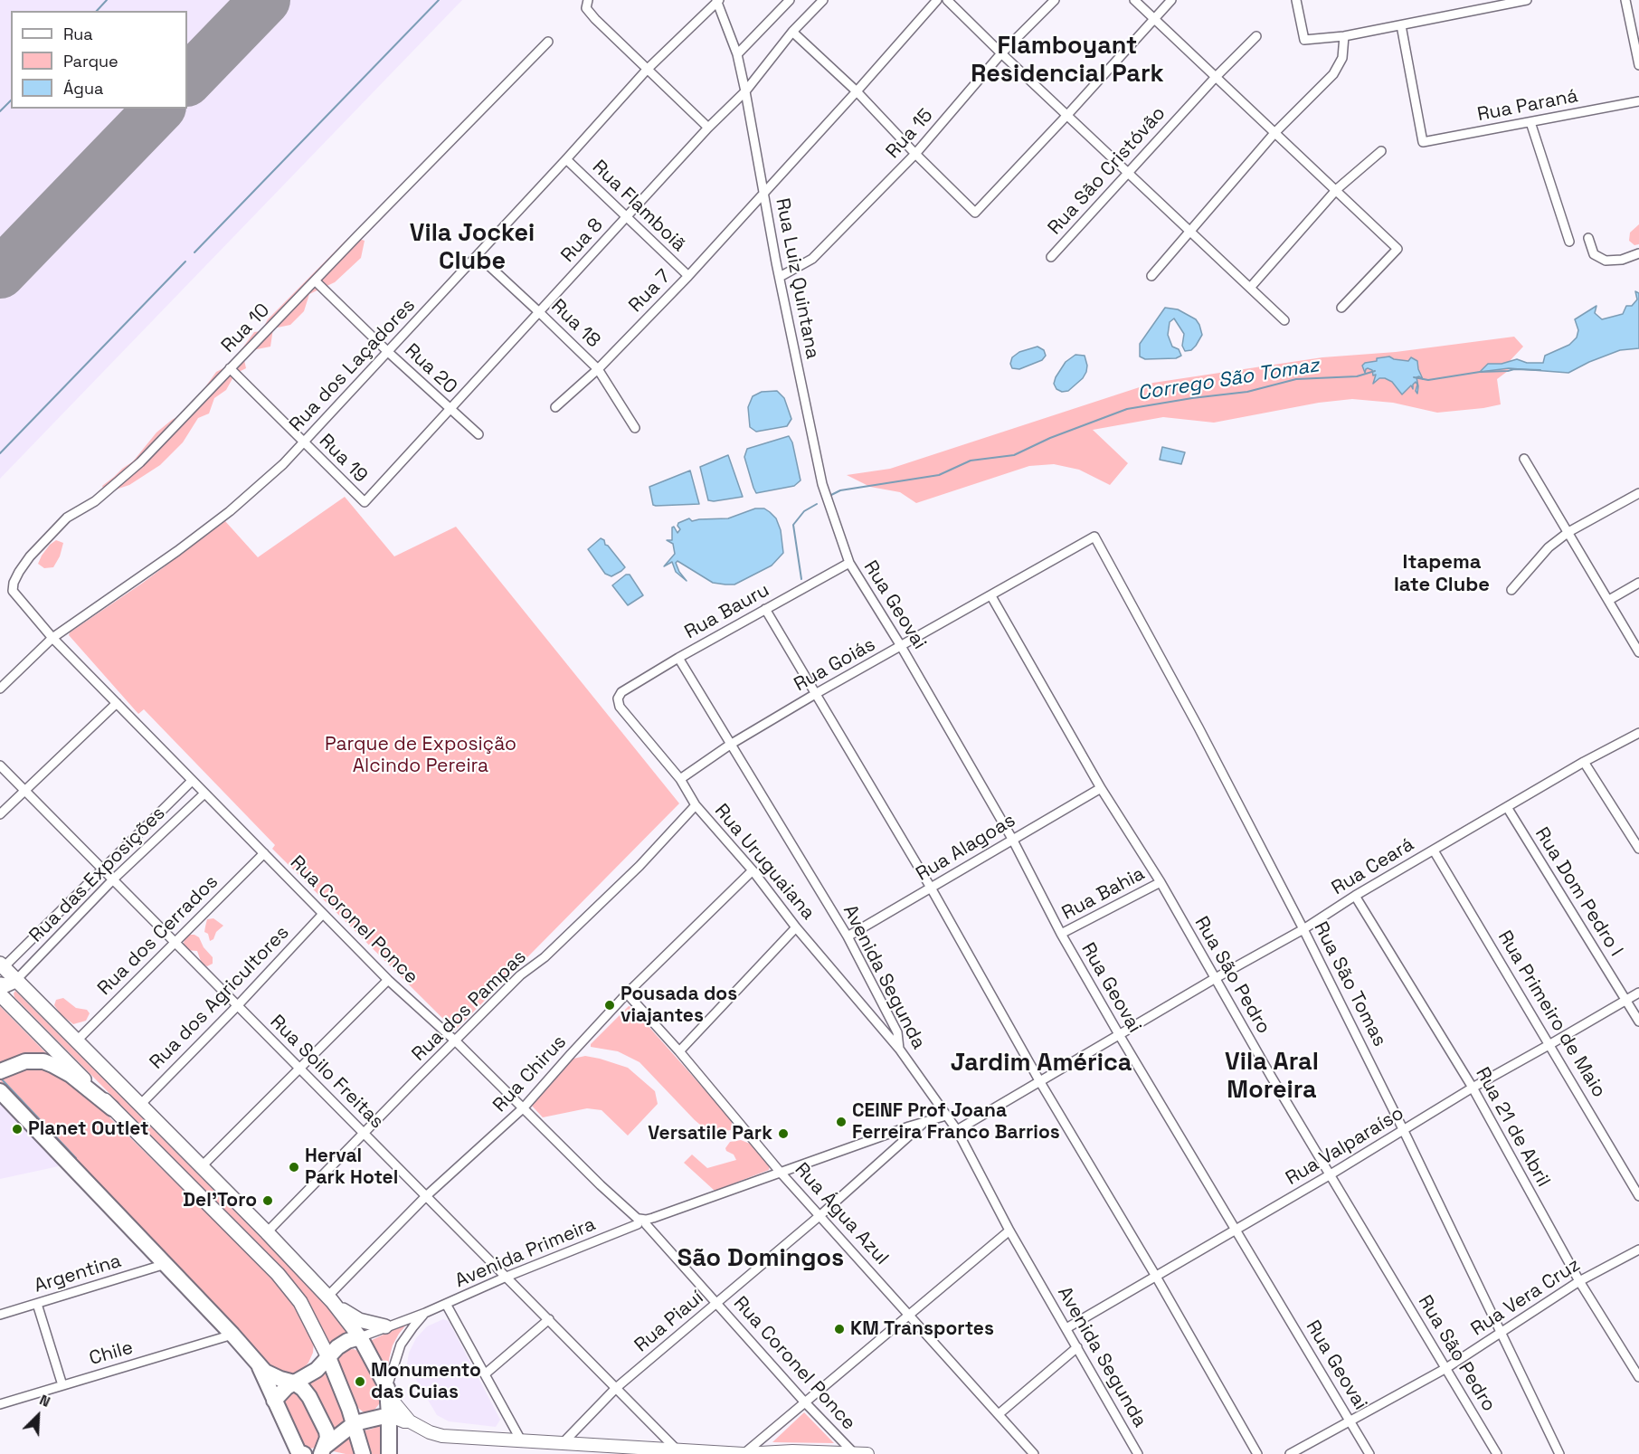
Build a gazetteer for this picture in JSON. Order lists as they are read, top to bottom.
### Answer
{
  "streets": {
    "street": [
      "Rua Paraná",
      "Rua 15",
      "Rua São Cristóvão",
      "Rua Flamboiã",
      "Rua 8",
      "Rua Luiz Quintana",
      "Rua 7",
      "Rua 18",
      "Rua 10",
      "Rua dos Laçadores",
      "Rua 20",
      "Rua 19",
      "Rua Geovai",
      "Rua Bauru",
      "Rua Goiás",
      "Rua Alagoas",
      "Rua Uruguaiana",
      "Rua Ceará",
      "Rua das Exposições",
      "Rua Dom Pedro I",
      "Rua Bahia",
      "Rua Coronel Ponce",
      "Rua dos Cerrados",
      "Rua São Pedro",
      "Avenida Segunda",
      "Rua São Tomas",
      "Rua dos Agricultores",
      "Rua dos Pampas",
      "Rua Primeiro de Maio",
      "Rua Soilo Freitas",
      "Rua Chirus",
      "Rua 21 de Abril",
      "Rua Valparaíso",
      "Rua Água Azul",
      "Avenida Primeira",
      "Argentina",
      "Rua Vera Cruz",
      "Rua Piauí",
      "Chile"
    ]
  },
  "crossings": [
    ["Rua 15", "Rua Luiz Quintana"],
    ["Rua Flamboiã", "Rua 8"],
    ["Rua Flamboiã", "Rua 7"],
    ["Rua Flamboiã", "Rua dos Laçadores"],
    ["Rua 8", "Rua Luiz Quintana"],
    ["Rua 8", "Rua 18"],
    ["Rua 8", "Rua 20"],
    ["Rua 8", "Rua 19"],
    ["Rua Luiz Quintana", "Rua 7"],
    ["Rua Luiz Quintana", "Rua dos Laçadores"],
    ["Rua Luiz Quintana", "Rua Geovai"],
    ["Rua Luiz Quintana", "Rua Bauru"],
    ["Rua 7", "Rua 18"],
    ["Rua 18", "Rua dos Laçadores"],
    ["Rua 10", "Rua dos Laçadores"],
    ["Rua 10", "Rua 20"],
    ["Rua 10", "Rua 19"],
    ["Rua 10", "Rua Coronel Ponce"],
    ["Rua dos Laçadores", "Rua 20"],
    ["Rua dos Laçadores", "Rua 19"],
    ["Rua dos Laçadores", "Rua Coronel Ponce"],
    ["Rua Geovai", "Rua Bauru"],
    ["Rua Geovai", "Rua Goiás"],
    ["Rua Geovai", "Rua Alagoas"],
    ["Rua Geovai", "Rua Ceará"],
    ["Rua Geovai", "Rua Bahia"],
    ["Rua Geovai", "Rua Valparaíso"],
    ["Rua Geovai", "Rua Vera Cruz"],
    ["Rua Bauru", "Rua Uruguaiana"],
    ["Rua Bauru", "Avenida Segunda"],
    ["Rua Goiás", "Rua Uruguaiana"],
    ["Rua Goiás", "Rua São Pedro"],
    ["Rua Goiás", "Avenida Segunda"],
    ["Rua Goiás", "Rua São Tomas"],
    ["Rua Alagoas", "Rua São Pedro"],
    ["Rua Alagoas", "Avenida Segunda"],
    ["Rua Uruguaiana", "Avenida Segunda"],
    ["Rua Uruguaiana", "Rua dos Pampas"],
    ["Rua Uruguaiana", "Rua Chirus"],
    ["Rua Ceará", "Rua Dom Pedro I"],
    ["Rua Ceará", "Rua São Pedro"],
    ["Rua Ceará", "Avenida Segunda"],
    ["Rua Ceará", "Rua São Tomas"],
    ["Rua Ceará", "Rua Primeiro de Maio"],
    ["Rua Ceará", "Rua 21 de Abril"],
    ["Rua das Exposições", "Rua Coronel Ponce"],
    ["Rua das Exposições", "Rua Soilo Freitas"],
    ["Rua Dom Pedro I", "Rua Valparaíso"],
    ["Rua Bahia", "Rua São Pedro"],
    ["Rua Coronel Ponce", "Rua dos Cerrados"],
    ["Rua Coronel Ponce", "Rua dos Agricultores"],
    ["Rua Coronel Ponce", "Rua dos Pampas"],
    ["Rua Coronel Ponce", "Rua Chirus"],
    ["Rua Coronel Ponce", "Avenida Primeira"],
    ["Rua Coronel Ponce", "Rua Piauí"],
    ["Rua dos Cerrados", "Rua Soilo Freitas"],
    ["Rua São Pedro", "Rua Valparaíso"],
    ["Rua São Pedro", "Rua Vera Cruz"],
    ["Avenida Segunda", "Rua Valparaíso"],
    ["Avenida Segunda", "Avenida Primeira"],
    ["Rua São Tomas", "Rua Valparaíso"],
    ["Rua São Tomas", "Rua Vera Cruz"],
    ["Rua dos Agricultores", "Rua Soilo Freitas"],
    ["Rua dos Pampas", "Rua Soilo Freitas"],
    ["Rua Primeiro de Maio", "Rua Valparaíso"],
    ["Rua Soilo Freitas", "Rua Chirus"],
    ["Rua Soilo Freitas", "Avenida Primeira"],
    ["Rua Soilo Freitas", "Rua Piauí"],
    ["Rua Chirus", "Rua Água Azul"],
    ["Rua 21 de Abril", "Rua Valparaíso"],
    ["Rua 21 de Abril", "Rua Vera Cruz"],
    ["Rua Água Azul", "Avenida Primeira"],
    ["Rua Água Azul", "Rua Piauí"],
    ["Avenida Primeira", "Rua Piauí"]
  ],
  "districts": [
    "Flamboyant Residencial Park",
    "Vila Jockei Clube",
    "Itapema Iate Clube",
    "Vila Aral Moreira",
    "Jardim América",
    "São Domingos"
  ],
  "water": ["Corrego São Tomaz"],
  "parks": ["Parque de Exposição Alcindo Pereira"],
  "places": [
    "Pousada dos viajantes",
    "CEINF Prof Joana Ferreira Franco Barrios",
    "Planet Outlet",
    "Versatile Park",
    "Herval Park Hotel",
    "Del'Toro",
    "KM Transportes",
    "Monumento das Cuias"
  ],
  "legend": ["Rua", "Parque", "Água"],
  "north": "top right"
}
